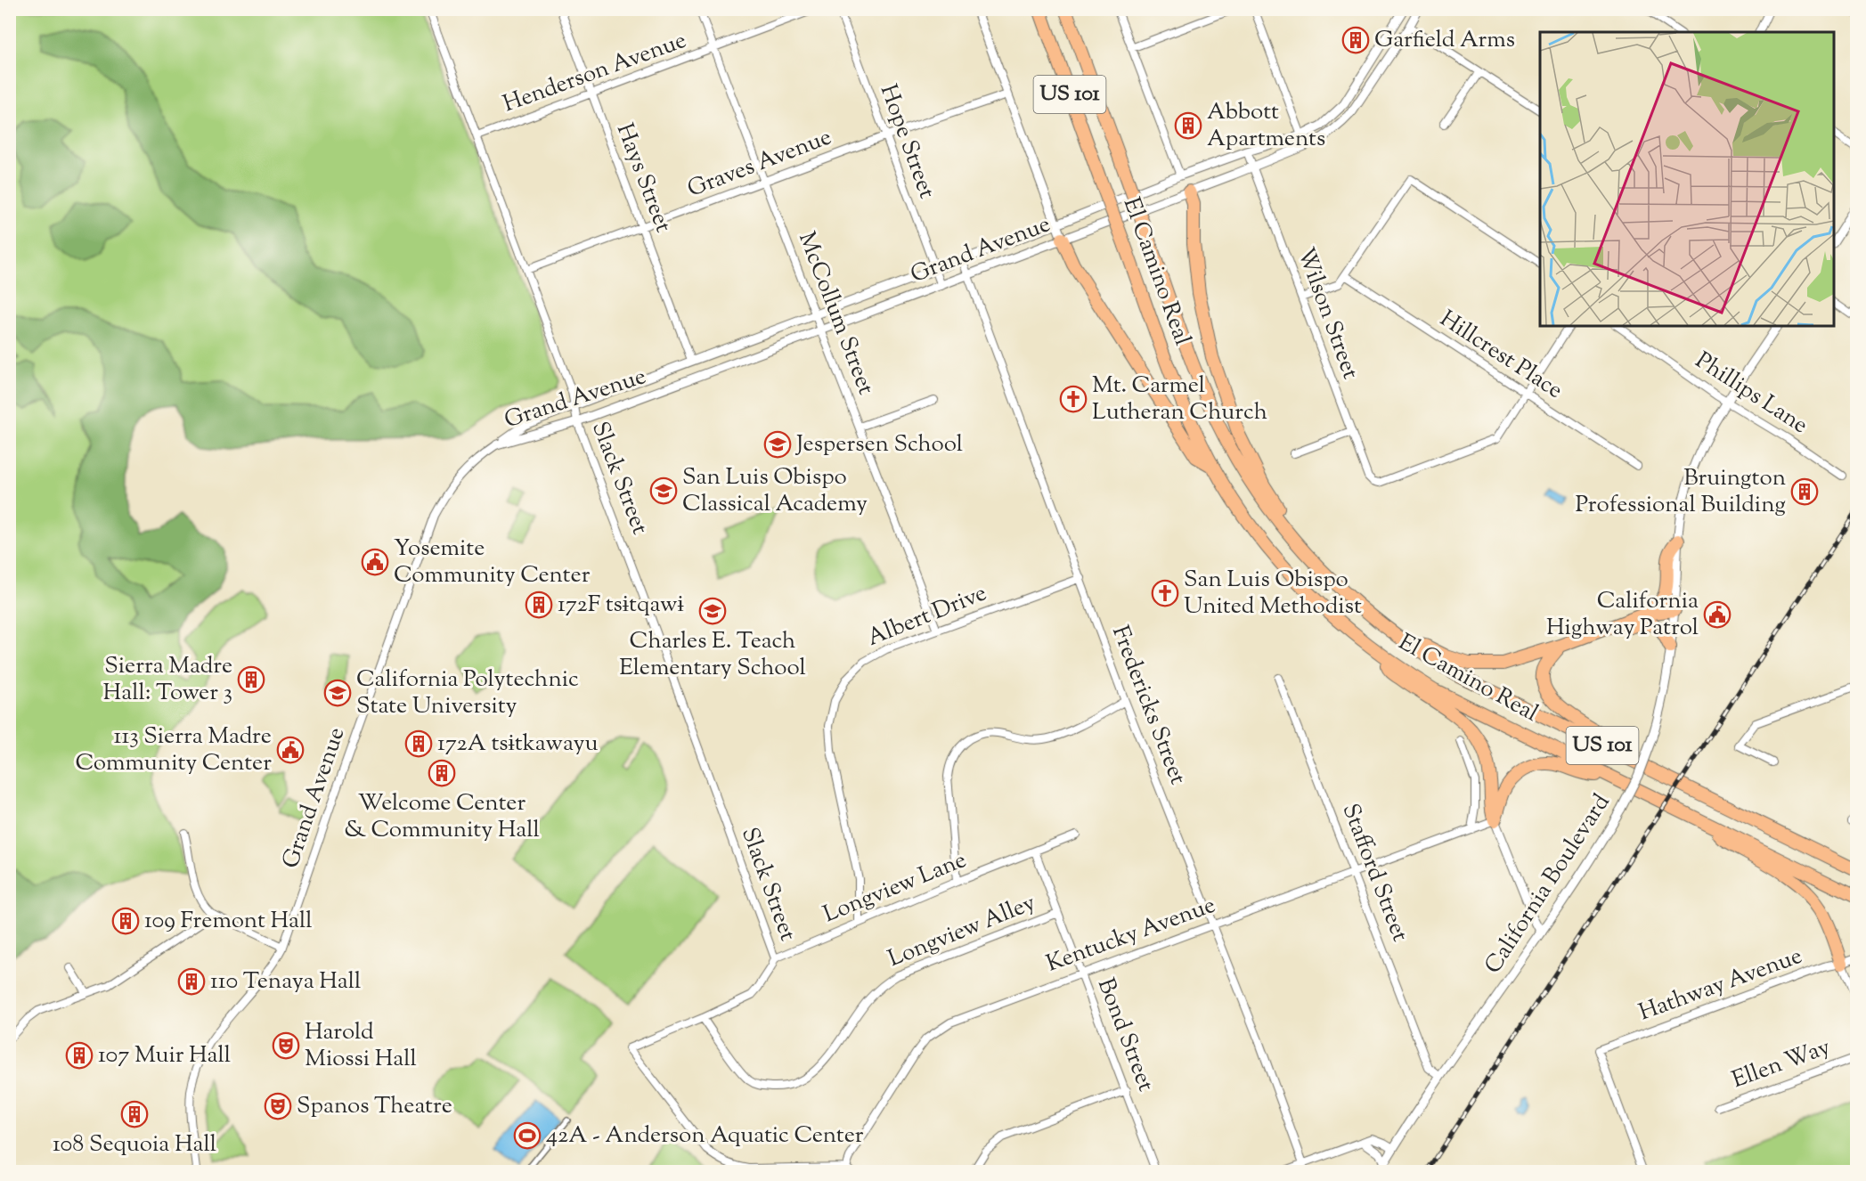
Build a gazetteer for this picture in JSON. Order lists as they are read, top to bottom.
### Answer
{
  "streets": {
    "highway": ["US 101", "El Camino Real"],
    "street": [
      "Henderson Avenue",
      "Hope Street",
      "Graves Avenue",
      "Hays Street",
      "Grand Avenue",
      "McCollum Street",
      "Wilson Street",
      "Hillcrest Place",
      "Phillips Lane",
      "Slack Street",
      "Albert Drive",
      "Fredericks Street",
      "Stafford Street",
      "California Boulevard",
      "Longview Lane",
      "Longview Alley",
      "Kentucky Avenue",
      "Hathway Avenue",
      "Bond Street",
      "Ellen Way"
    ]
  },
  "crossings": [
    ["Henderson Avenue", "Hays Street"],
    ["Henderson Avenue", "McCollum Street"],
    ["Henderson Avenue", "Slack Street"],
    ["Hope Street", "Graves Avenue"],
    ["Hope Street", "Grand Avenue"],
    ["Graves Avenue", "Hays Street"],
    ["Graves Avenue", "McCollum Street"],
    ["Graves Avenue", "Slack Street"],
    ["Hays Street", "Grand Avenue"],
    ["Grand Avenue", "McCollum Street"],
    ["Grand Avenue", "Wilson Street"],
    ["Grand Avenue", "Slack Street"],
    ["Grand Avenue", "Fredericks Street"],
    ["McCollum Street", "Albert Drive"],
    ["Wilson Street", "Hillcrest Place"],
    ["Phillips Lane", "California Boulevard"],
    ["Slack Street", "Longview Lane"],
    ["Albert Drive", "Fredericks Street"],
    ["Albert Drive", "Longview Lane"],
    ["Fredericks Street", "Kentucky Avenue"],
    ["Stafford Street", "California Boulevard"],
    ["Stafford Street", "Kentucky Avenue"],
    ["Longview Lane", "Bond Street"],
    ["Longview Alley", "Bond Street"],
    ["Kentucky Avenue", "Bond Street"]
  ],
  "places": {
    "building": [
      "Garfield Arms",
      "Abbott Apartments",
      "Bruington Professional Building",
      "172F tsɨtqawɨ",
      "Sierra Madre Hall: Tower 3",
      "172A tsɨtkawayu",
      "Welcome Center & Community Hall",
      "109 Fremont Hall",
      "110 Tenaya Hall",
      "107 Muir Hall",
      "108 Sequoia Hall"
    ],
    "church": ["Mt. Carmel Lutheran Church", "San Luis Obispo United Methodist"],
    "school or university": [
      "Jespersen School",
      "San Luis Obispo Classical Academy",
      "Charles E. Teach Elementary School",
      "California Polytechnic State University"
    ],
    "public building": ["Yosemite Community Center", "California Highway Patrol", "113 Sierra Madre Community Center"],
    "theatre": ["Harold Miossi Hall", "Spanos Theatre"],
    "sports": ["42A - Anderson Aquatic Center"]
  }
}
